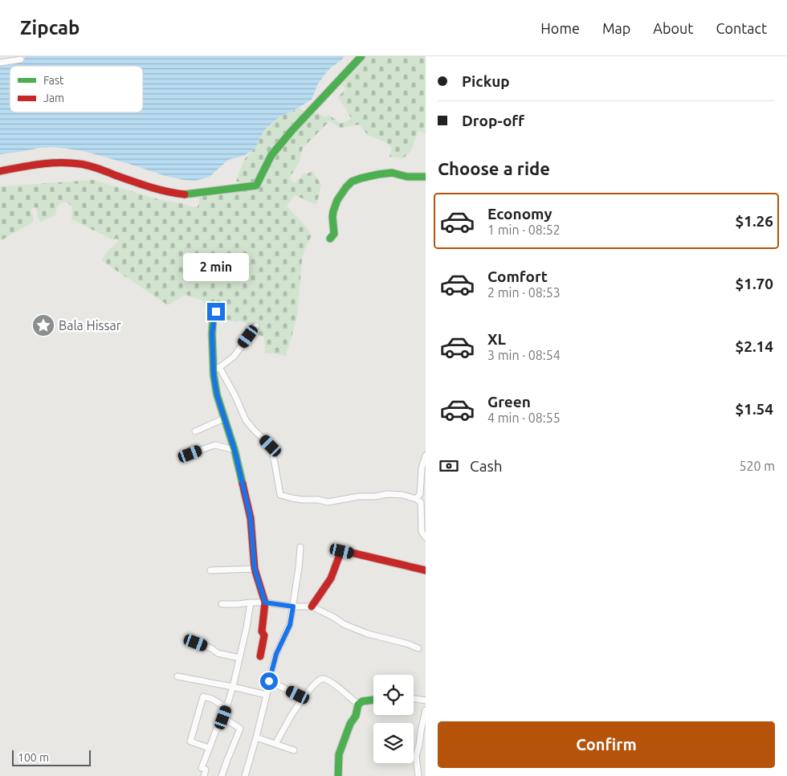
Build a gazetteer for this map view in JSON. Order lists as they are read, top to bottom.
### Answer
{
  "places": {
    "place": ["Bala Hissar"]
  },
  "legend": ["Fast", "Jam"],
  "scale_bar": "100 m",
  "page": {
    "header": "Zipcab",
    "nav": [
      "Home",
      "Map",
      "About",
      "Contact"
    ],
    "banner": ["Pickup", "Drop-off"],
    "heading": "Choose a ride",
    "list": [
      {
        "name": "Economy",
        "note": "1 min · 08:52",
        "value": "$1.26"
      },
      {
        "name": "Comfort",
        "note": "2 min · 08:53",
        "value": "$1.70"
      },
      {
        "name": "XL",
        "note": "3 min · 08:54",
        "value": "$2.14"
      },
      {
        "name": "Green",
        "note": "4 min · 08:55",
        "value": "$1.54"
      }
    ],
    "bubble": "2 min",
    "pay": ["Cash", "520 m"],
    "buttons": "Confirm",
    "scale": "100 m"
  }
}
